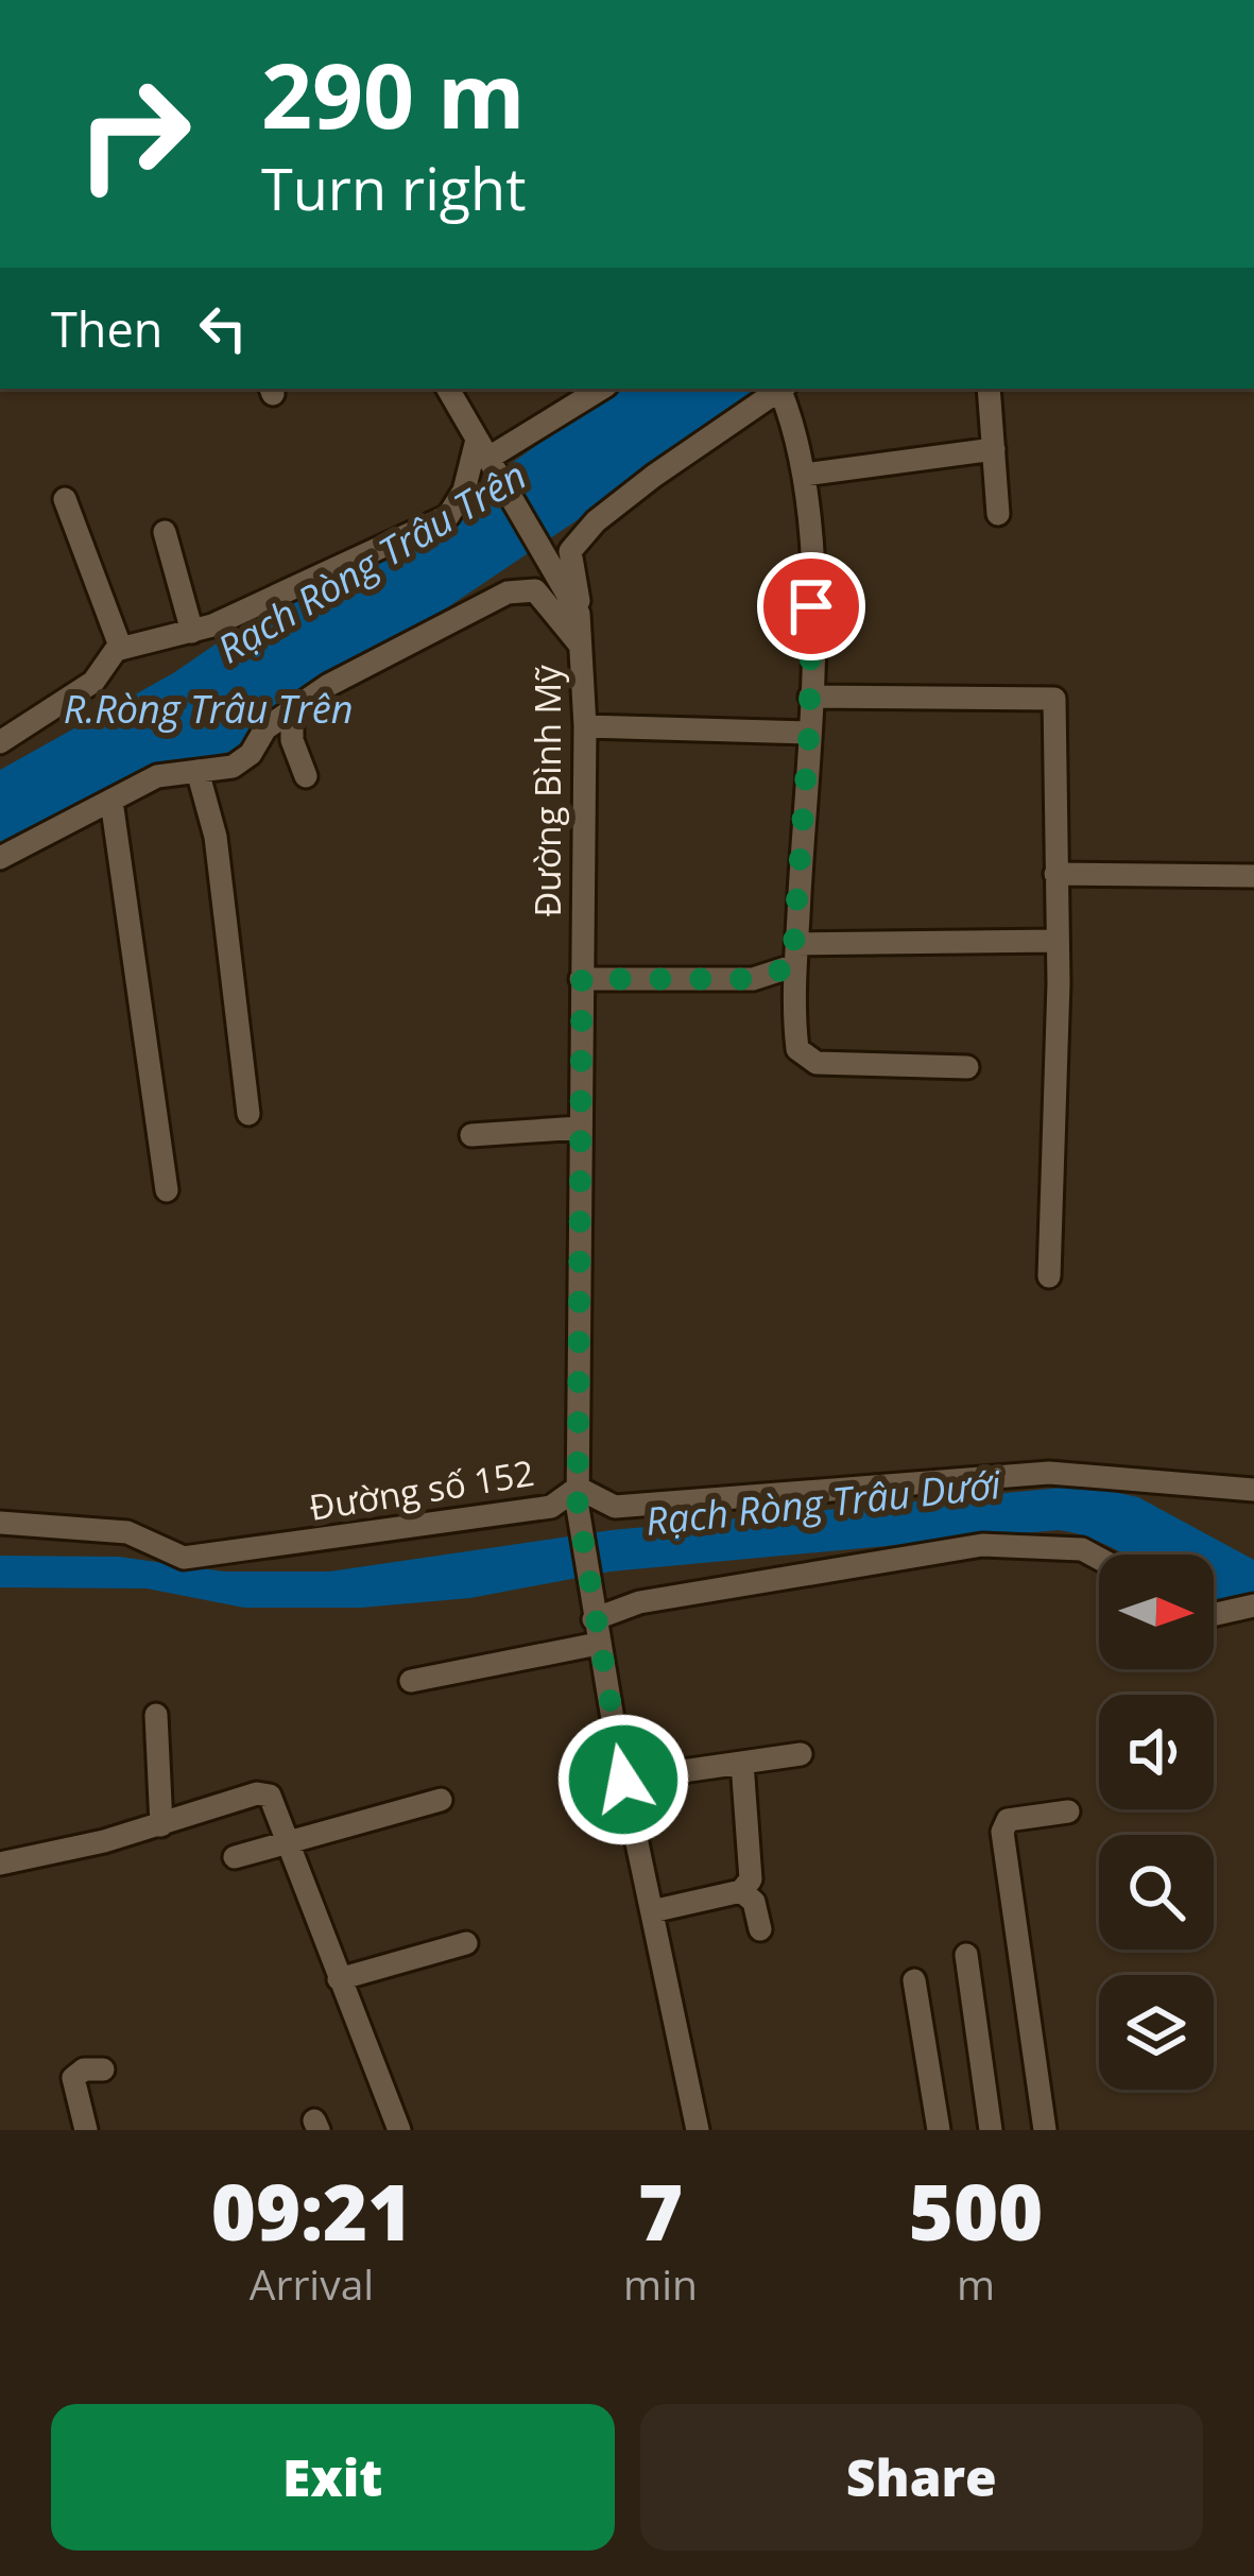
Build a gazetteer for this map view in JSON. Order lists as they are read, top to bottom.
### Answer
{
  "streets": {
    "street": ["Đường Bình Mỹ", "Đường số 152"]
  },
  "crossings": [
    ["Đường Bình Mỹ", "Đường số 152"]
  ],
  "water": ["Rạch Ròng Trâu Trên", "R.Ròng Trâu Trên", "Rạch Ròng Trâu Dưới"],
  "north": "right",
  "page": {
    "turn": ["290 m", "Turn right"],
    "then": "Then",
    "eta": [
      "09:21",
      "Arrival",
      "7",
      "min",
      "500",
      "m"
    ],
    "buttons": ["Exit", "Share"]
  }
}
